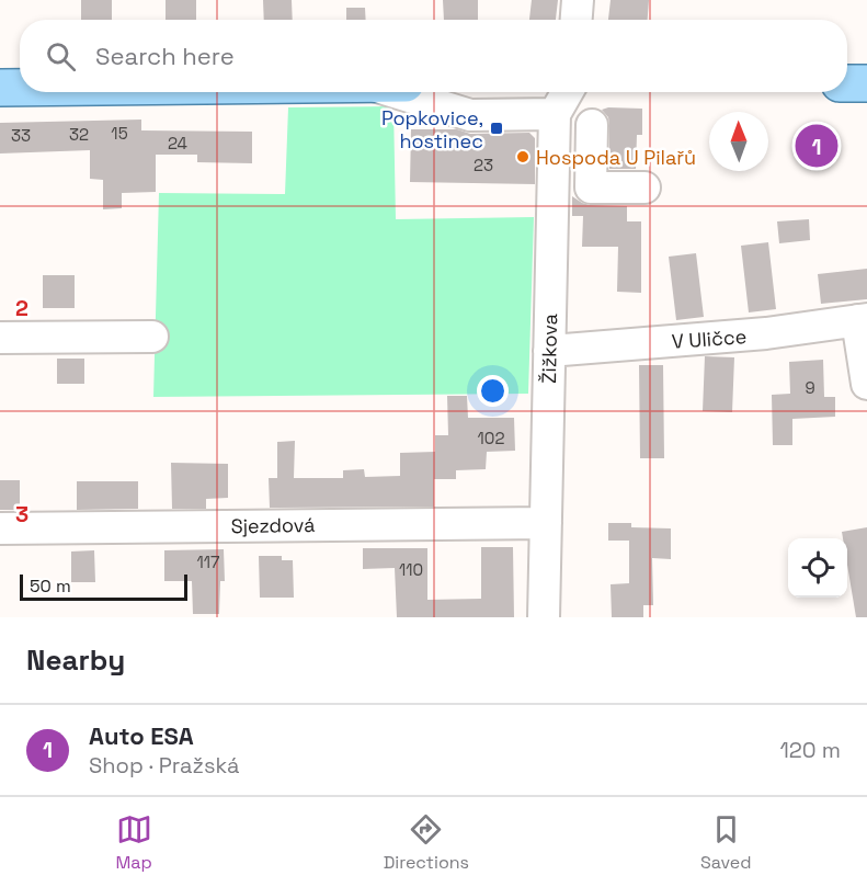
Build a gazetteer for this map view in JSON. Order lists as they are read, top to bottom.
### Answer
{
  "streets": {
    "street": ["V Uličce", "Žižkova", "Sjezdová"]
  },
  "crossings": [
    ["V Uličce", "Žižkova"],
    ["Žižkova", "Sjezdová"]
  ],
  "places": {
    "transit": ["Popkovice, hostinec"],
    "other": ["Hospoda U Pilařů"]
  },
  "house_numbers": [
    "15",
    "32",
    "33",
    "24",
    "23",
    "9",
    "102",
    "117",
    "110"
  ],
  "scale_bar": "50 m",
  "north": "top",
  "page": {
    "search": "Search here",
    "pins": "1",
    "scale": "50 m",
    "heading": "Nearby",
    "list": [
      {
        "mark": "1",
        "name": "Auto ESA",
        "note": "Shop · Pražská",
        "value": "120 m"
      }
    ],
    "nav": ["Map", "Directions", "Saved"]
  },
  "grid": {
    "rows": ["2", "3"]
  }
}
